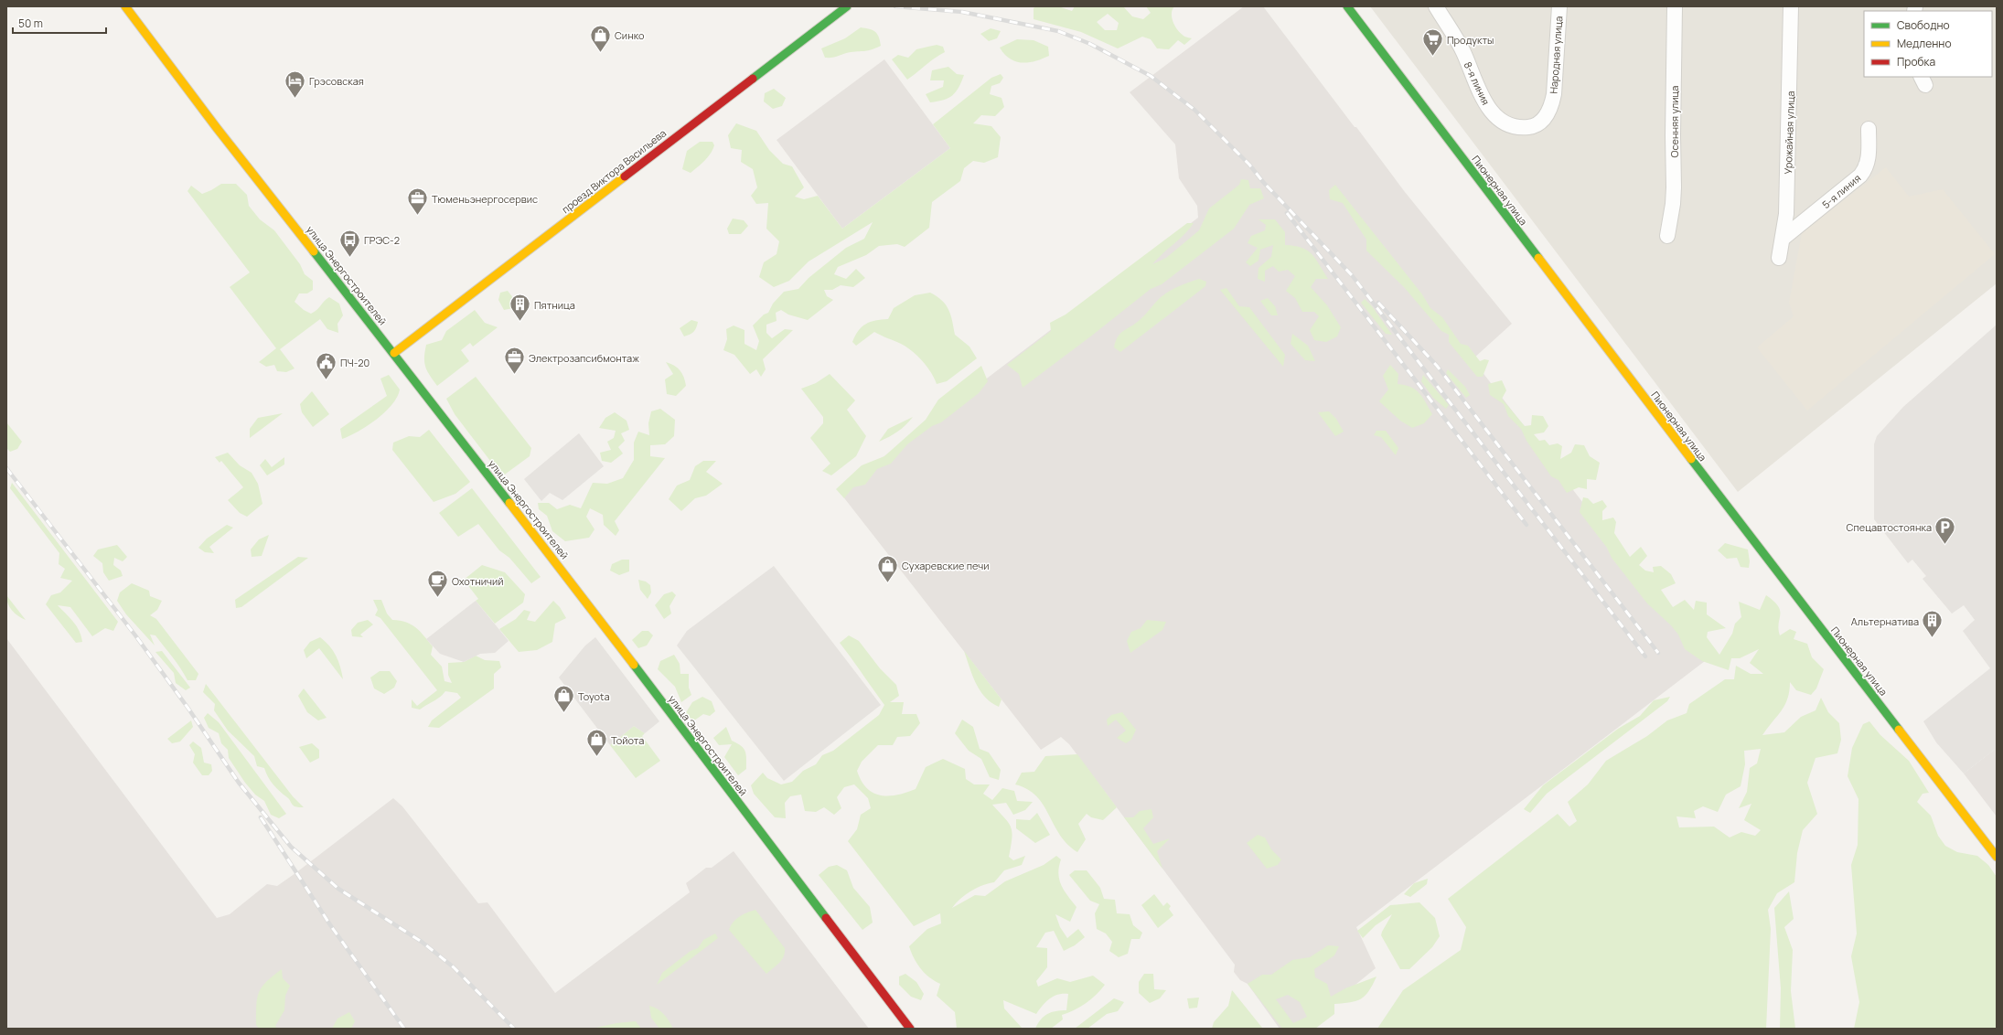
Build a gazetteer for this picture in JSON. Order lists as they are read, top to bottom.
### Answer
{
  "streets": {
    "street": [
      "Народная улица",
      "8-я линия",
      "Осенняя улица",
      "Урожайная улица",
      "проезд Виктора Васильева",
      "Пионерная улица",
      "5-я линия",
      "улица Энергостроителей"
    ]
  },
  "crossings": [
    ["Народная улица", "8-я линия"],
    ["Урожайная улица", "5-я линия"],
    ["проезд Виктора Васильева", "улица Энергостроителей"]
  ],
  "places": {
    "shop": [
      "Синко",
      "Сухаревские печи",
      "Toyota",
      "Тойота"
    ],
    "supermarket": ["Продукты"],
    "hotel": ["Грэсовская"],
    "office": ["Тюменьэнергосервис", "Электрозапсибмонтаж"],
    "bus stop": ["ГРЭС-2"],
    "building": ["Пятница", "Альтернатива"],
    "public building": ["ПЧ-20"],
    "parking": ["Спецавтостоянка"],
    "cafe": ["Охотничий"]
  },
  "legend": ["Свободно", "Медленно", "Пробка"],
  "scale_bar": "50 m"
}
